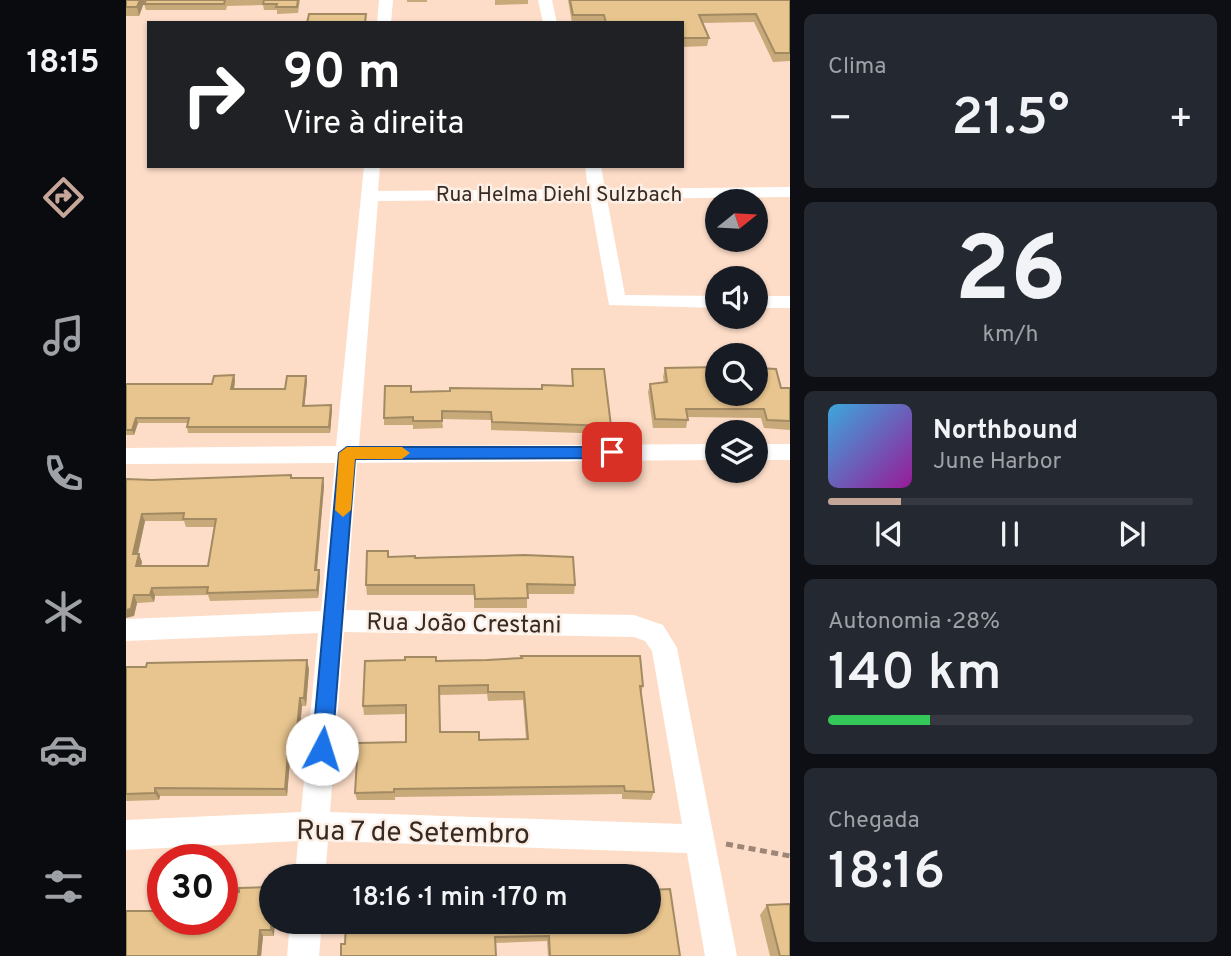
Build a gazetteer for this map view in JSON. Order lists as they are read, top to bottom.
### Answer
{
  "streets": {
    "street": ["Rua Helma Diehl Sulzbach", "Rua João Crestani", "Rua 7 de Setembro"]
  },
  "crossings": [
    ["Rua João Crestani", "Rua 7 de Setembro"]
  ],
  "north": "right",
  "page": {
    "tabs": "18:15",
    "tile": [
      "Clima",
      ["26", "km/h"],
      ["Autonomia · 28%", "140 km"],
      ["Chegada", "18:16"]
    ],
    "turn": ["90 m", "Vire à direita"],
    "heat": ["−", "21.5°", "+"],
    "song": ["Northbound", "June Harbor"],
    "limit": "30",
    "trip": "18:16 · 1 min · 170 m"
  }
}
